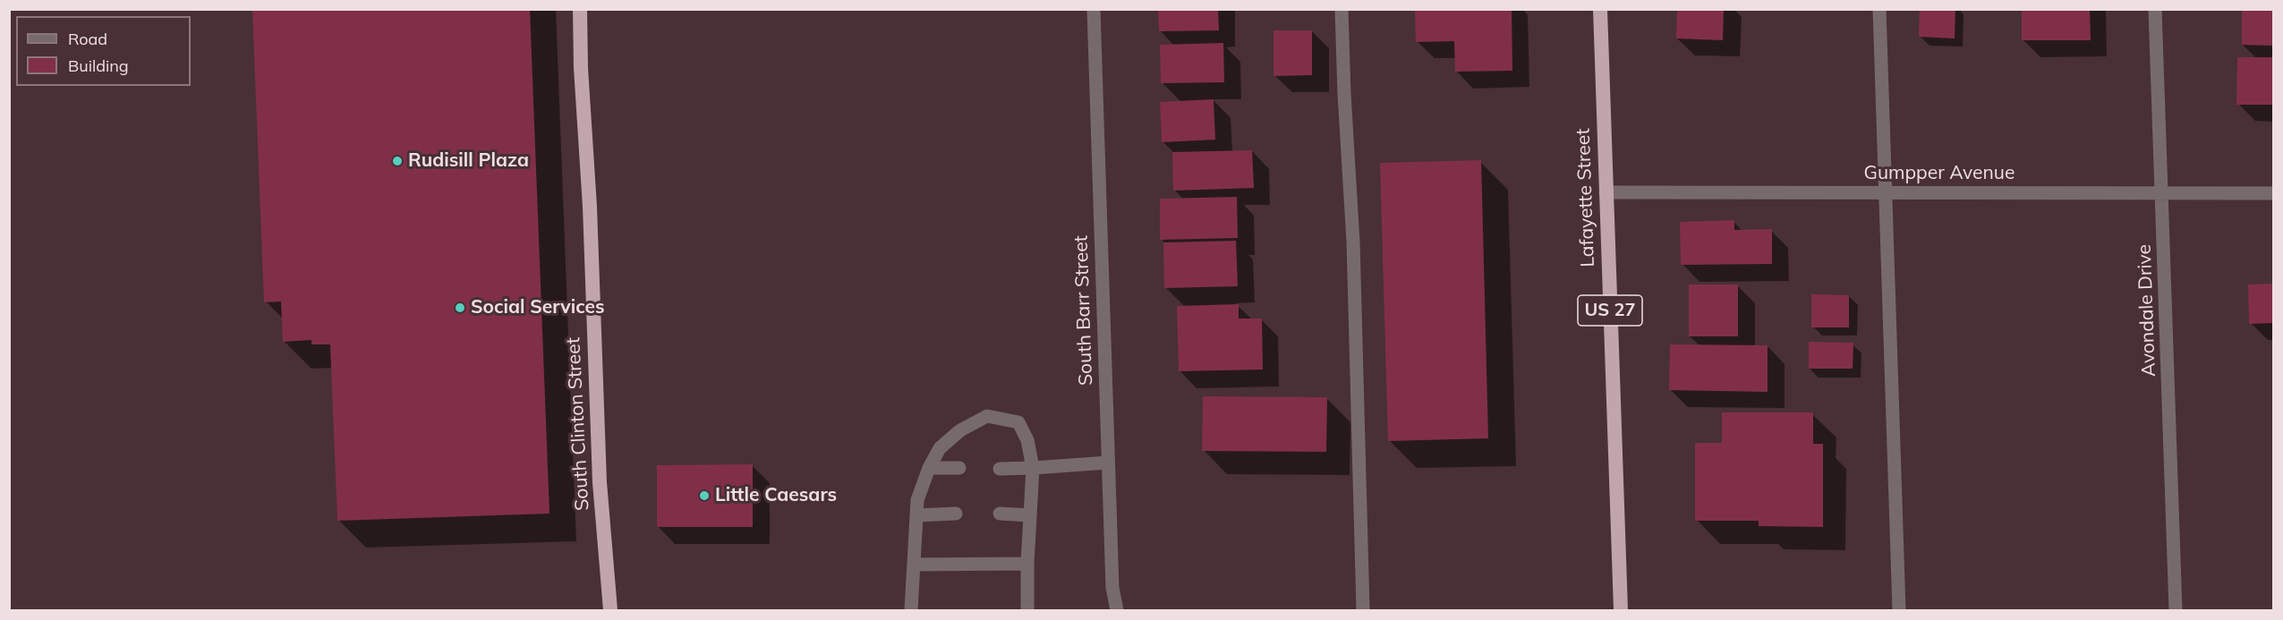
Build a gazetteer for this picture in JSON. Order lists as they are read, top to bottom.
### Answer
{
  "streets": {
    "highway": ["Lafayette Street", "US 27", "South Clinton Street"],
    "street": ["Gumpper Avenue", "South Barr Street", "Avondale Drive"]
  },
  "crossings": [
    ["Gumpper Avenue", "Lafayette Street"],
    ["Gumpper Avenue", "Avondale Drive"]
  ],
  "places": ["Rudisill Plaza", "Social Services", "Little Caesars"],
  "legend": ["Road", "Building"]
}
